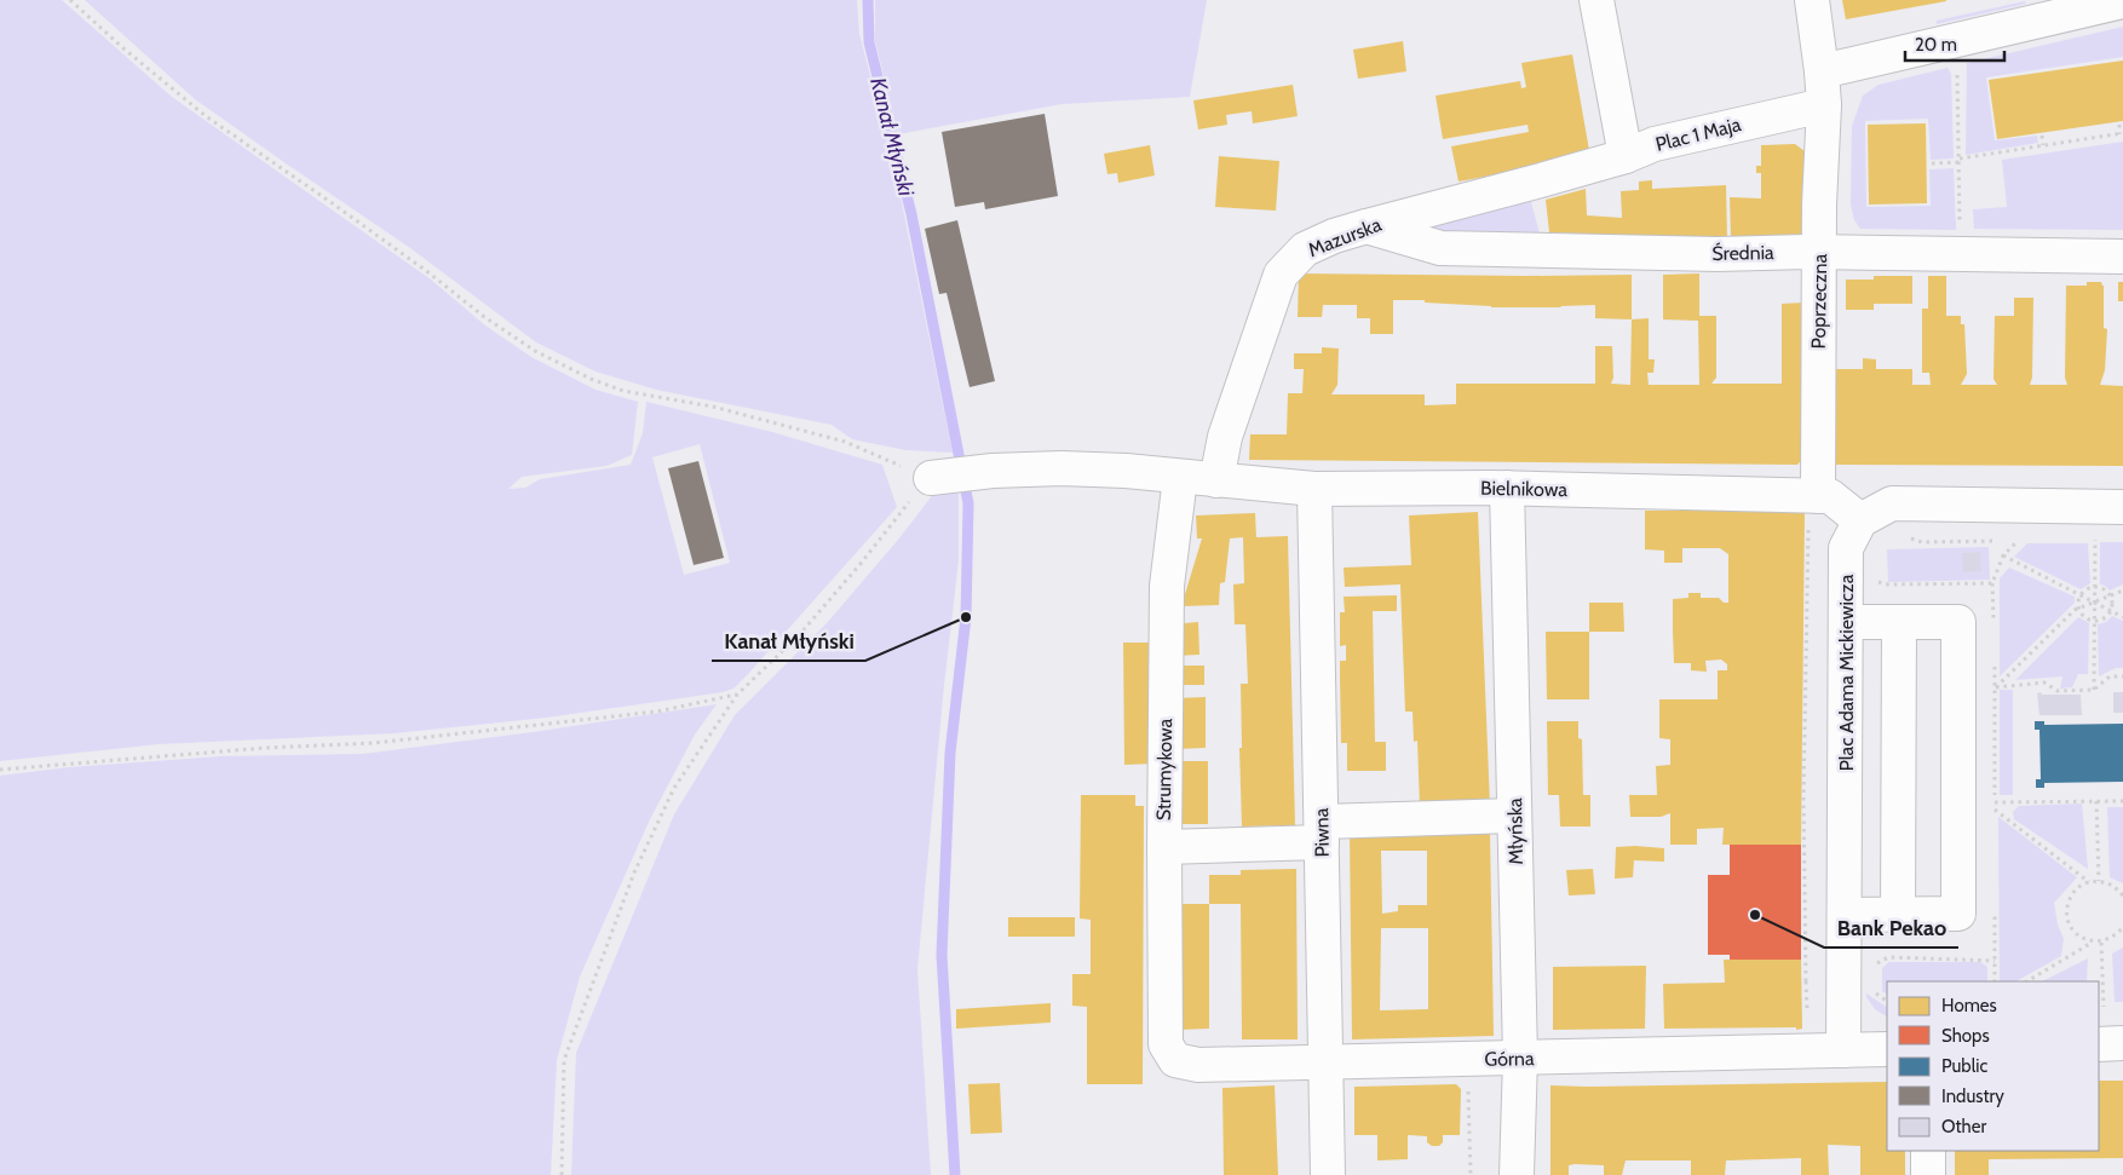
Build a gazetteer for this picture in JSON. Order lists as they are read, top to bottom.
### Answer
{
  "streets": {
    "street": [
      "Plac 1 Maja",
      "Mazurska",
      "Średnia",
      "Poprzeczna",
      "Bielnikowa",
      "Plac Adama Mickiewicza",
      "Strumykowa",
      "Młyńska",
      "Piwna",
      "Górna"
    ]
  },
  "crossings": [
    ["Plac 1 Maja", "Mazurska"],
    ["Plac 1 Maja", "Poprzeczna"],
    ["Mazurska", "Średnia"],
    ["Mazurska", "Bielnikowa"],
    ["Średnia", "Poprzeczna"],
    ["Poprzeczna", "Bielnikowa"],
    ["Bielnikowa", "Plac Adama Mickiewicza"],
    ["Bielnikowa", "Strumykowa"],
    ["Bielnikowa", "Młyńska"],
    ["Bielnikowa", "Piwna"],
    ["Plac Adama Mickiewicza", "Górna"],
    ["Strumykowa", "Górna"],
    ["Młyńska", "Górna"],
    ["Piwna", "Górna"]
  ],
  "water": ["Kanał Młyński"],
  "places": ["Kanał Młyński", "Bank Pekao"],
  "legend": [
    "Homes",
    "Shops",
    "Public",
    "Industry",
    "Other"
  ],
  "scale_bar": "20 m"
}
